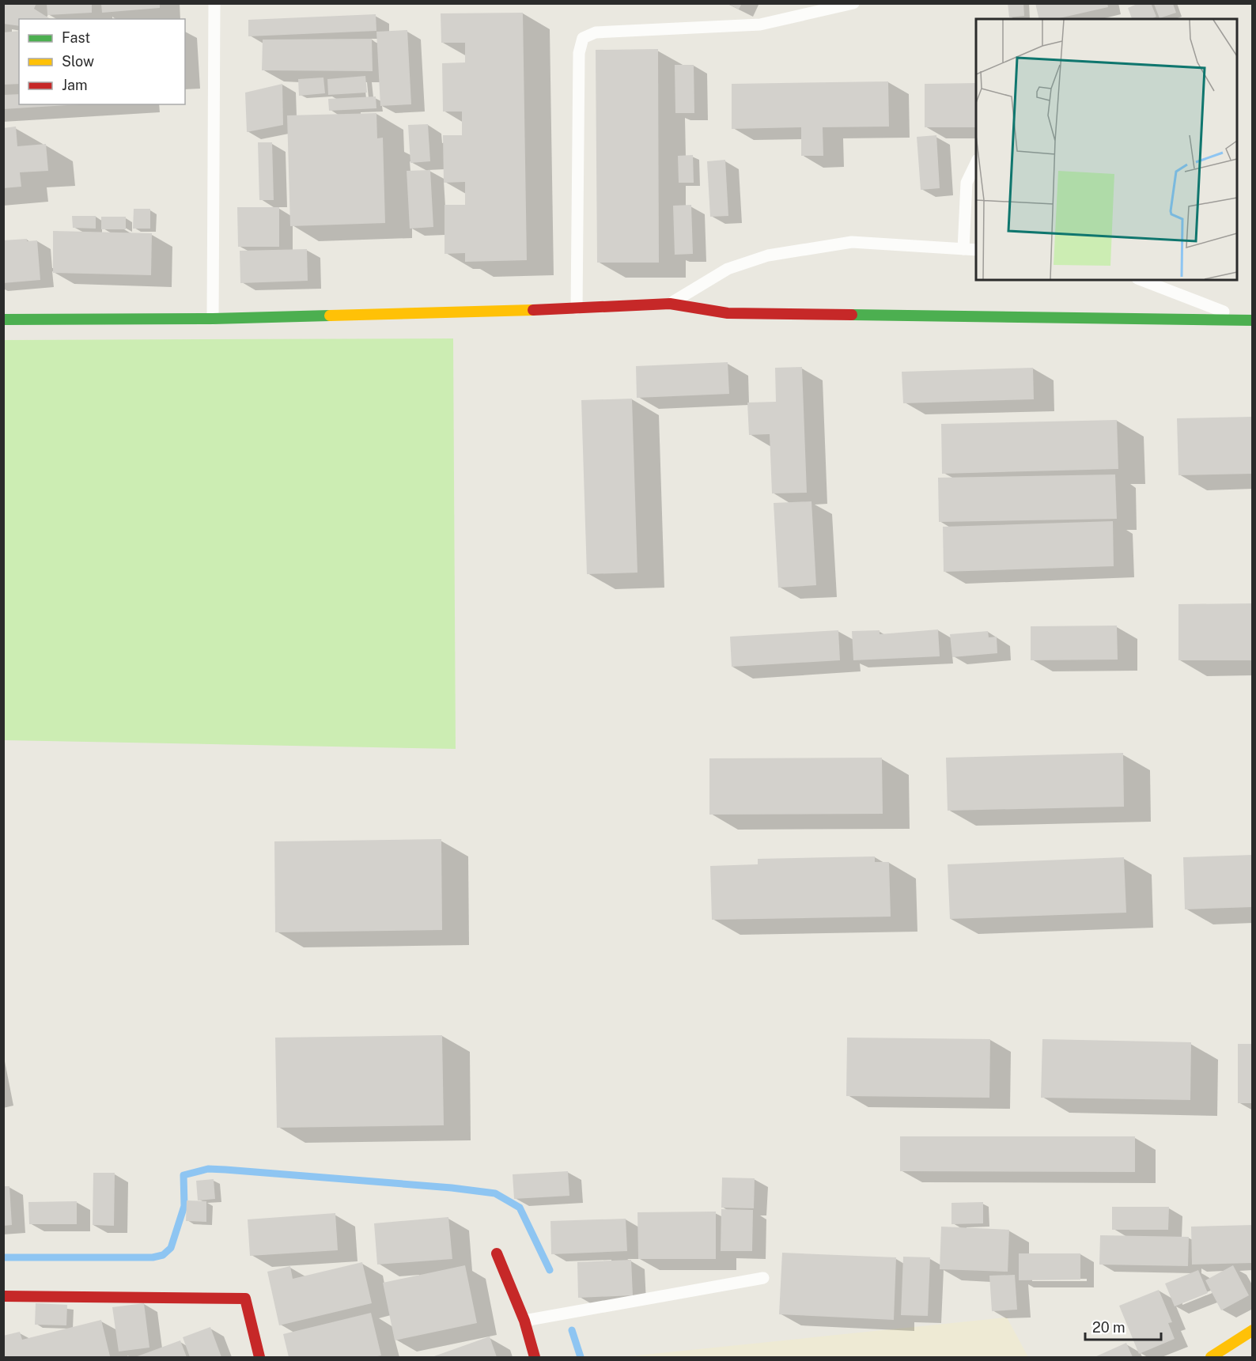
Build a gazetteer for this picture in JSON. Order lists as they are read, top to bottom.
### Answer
{
  "legend": ["Fast", "Slow", "Jam"],
  "scale_bar": "20 m"
}
